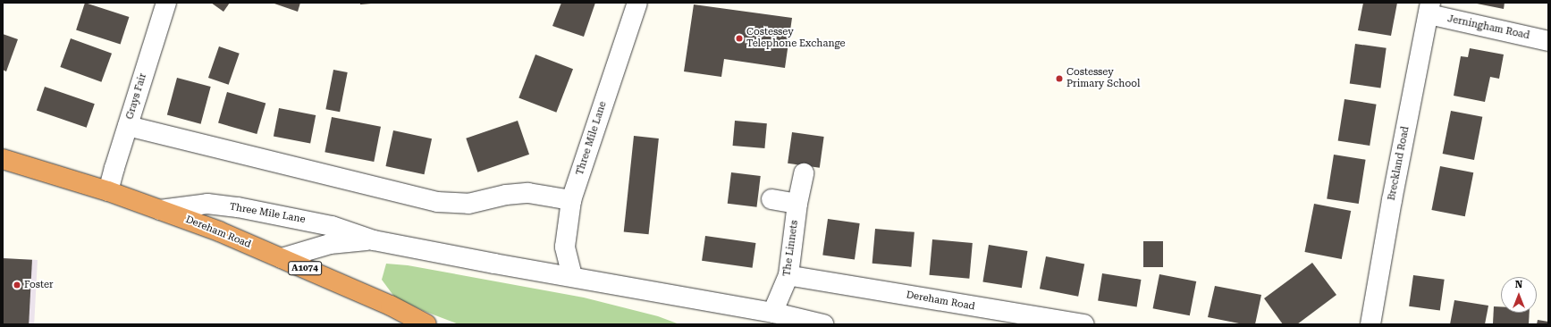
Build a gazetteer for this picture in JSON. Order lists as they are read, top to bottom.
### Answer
{
  "streets": {
    "highway": ["Dereham Road", "A1074"],
    "street": [
      "Jerningham Road",
      "Grays Fair",
      "Three Mile Lane",
      "Breckland Road",
      "The Linnets"
    ]
  },
  "crossings": [
    ["Jerningham Road", "Breckland Road"],
    ["Grays Fair", "Dereham Road"],
    ["Three Mile Lane", "Dereham Road"],
    ["Three Mile Lane", "The Linnets"]
  ],
  "places": ["Costessey Telephone Exchange", "Costessey Primary School", "Foster"],
  "north": "top"
}
